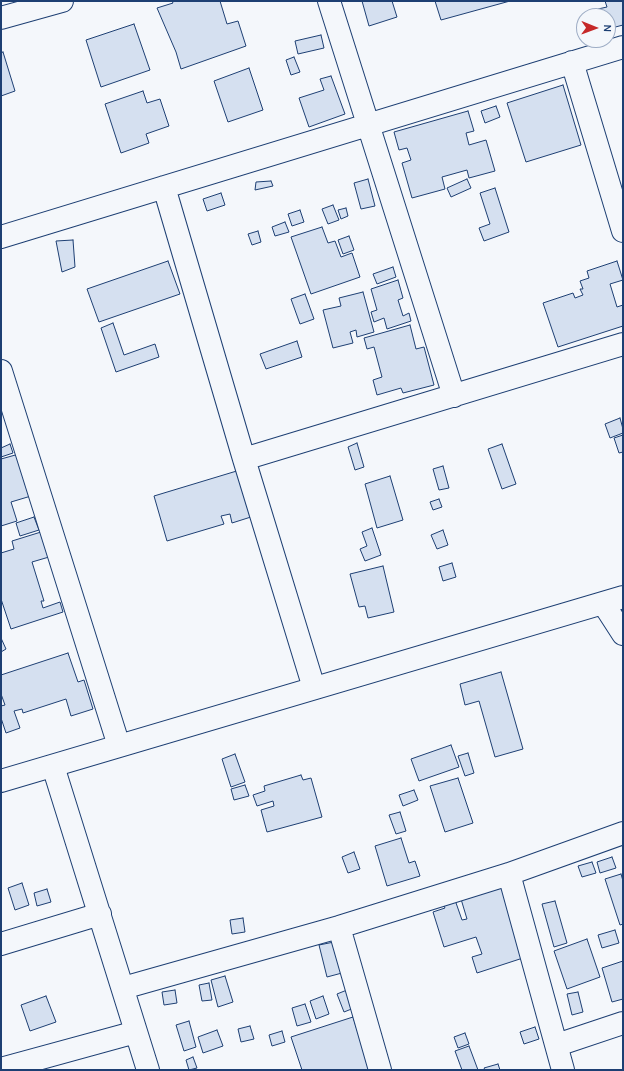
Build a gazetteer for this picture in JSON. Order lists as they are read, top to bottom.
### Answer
{
  "north": "right"
}
